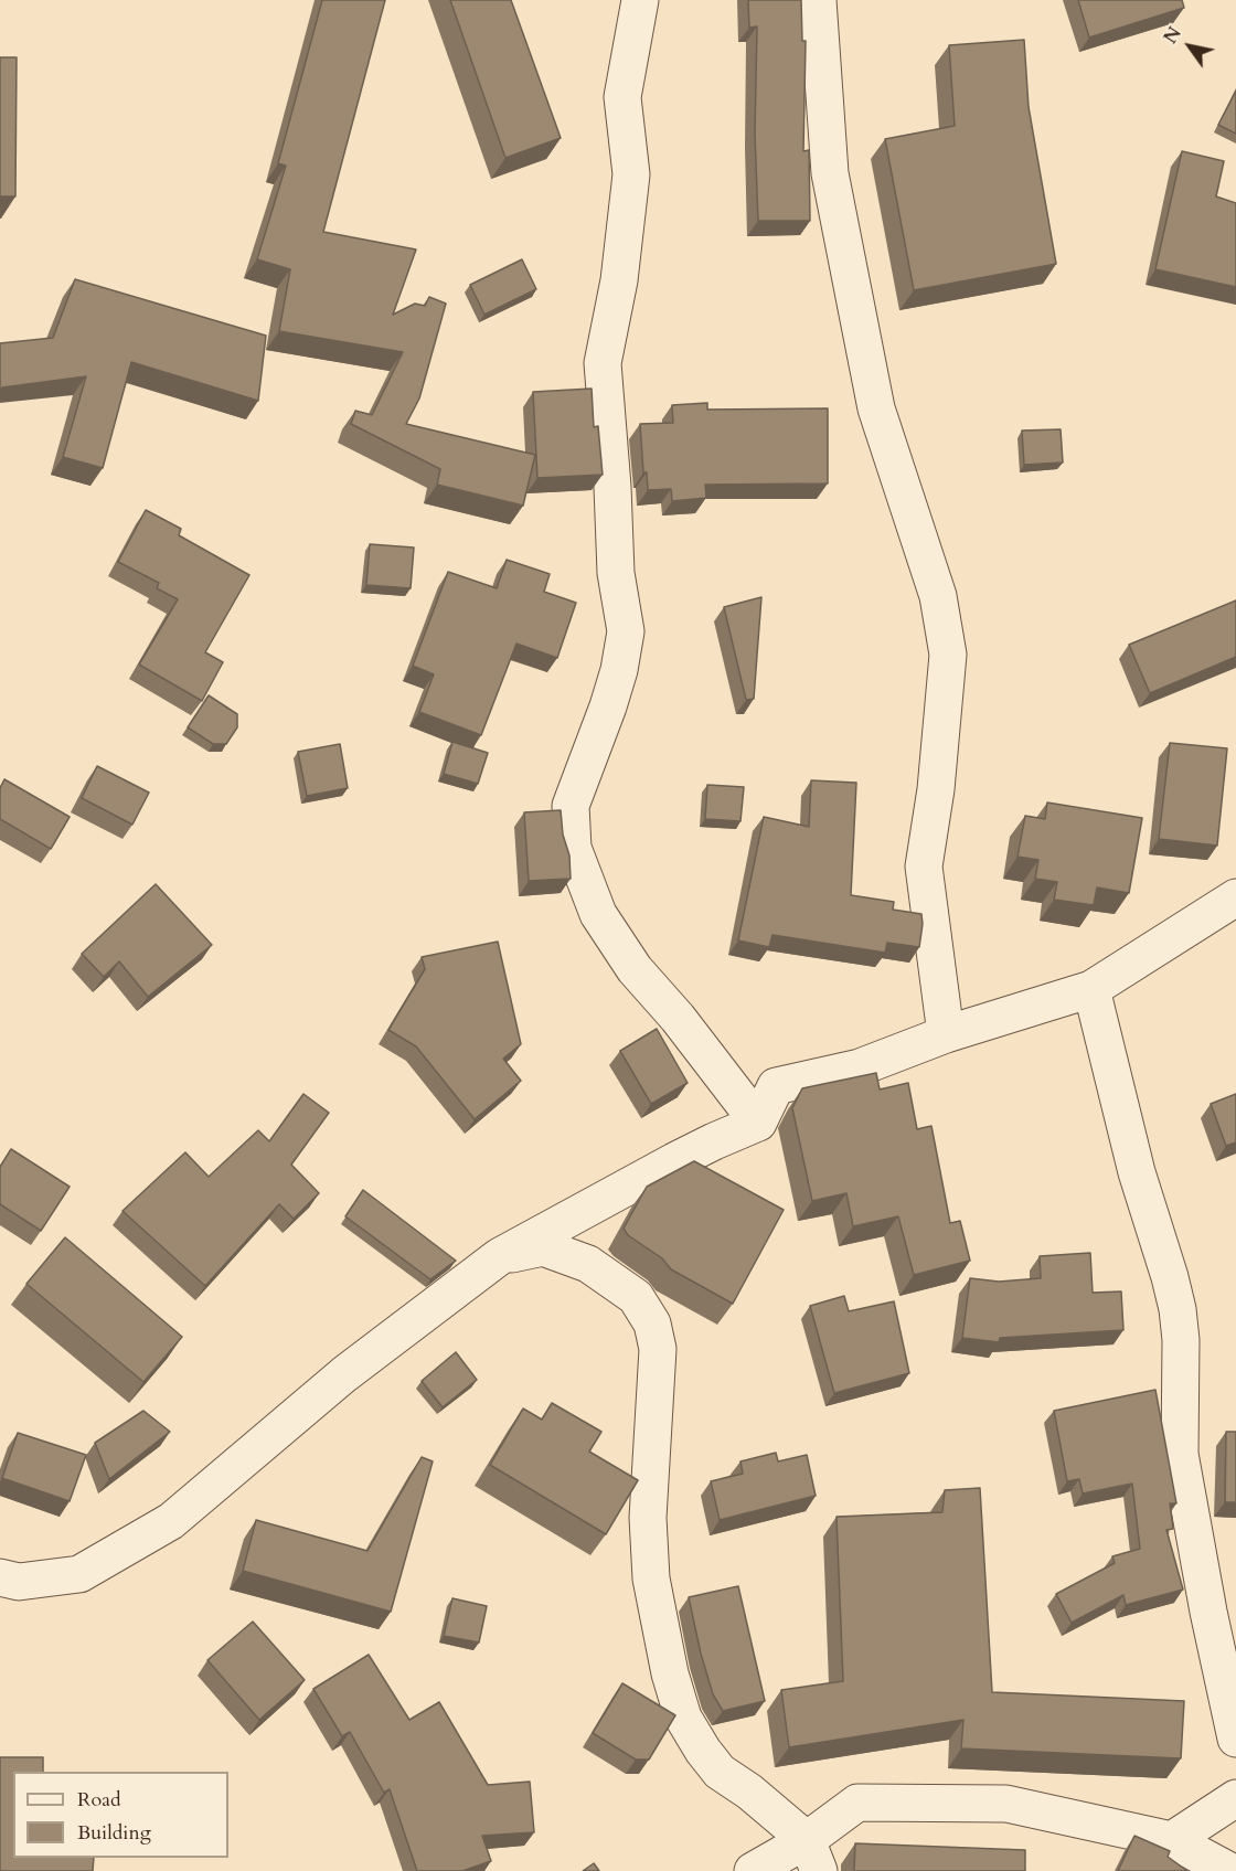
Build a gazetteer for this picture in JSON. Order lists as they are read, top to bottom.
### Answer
{
  "legend": ["Road", "Building"],
  "north": "top left"
}
